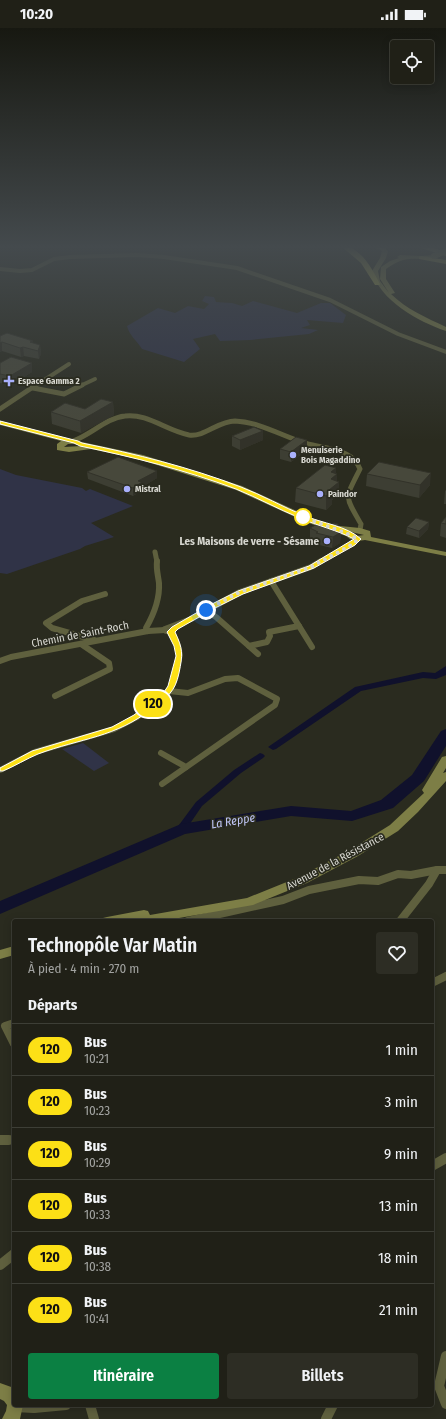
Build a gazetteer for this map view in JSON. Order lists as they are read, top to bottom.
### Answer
{
  "streets": {
    "main road": ["Avenue de la Résistance"],
    "street": ["Chemin de Saint-Roch"]
  },
  "water": ["La Reppe"],
  "places": {
    "health": ["Espace Gamma 2"],
    "other": [
      "Menuiserie Bois Magaddino",
      "Mistral",
      "Paindor",
      "Les Maisons de verre - Sésame"
    ]
  },
  "lines": ["bus line 120"],
  "page": {
    "status": "10:20",
    "on_map": "120",
    "heading": [
      ["Technopôle Var Matin", "À pied · 4 min · 270 m"],
      "Départs"
    ],
    "list": [
      {
        "mark": "120",
        "name": "Bus",
        "note": "10:21",
        "value": "1 min"
      },
      {
        "mark": "120",
        "name": "Bus",
        "note": "10:23",
        "value": "3 min"
      },
      {
        "mark": "120",
        "name": "Bus",
        "note": "10:29",
        "value": "9 min"
      },
      {
        "mark": "120",
        "name": "Bus",
        "note": "10:33",
        "value": "13 min"
      },
      {
        "mark": "120",
        "name": "Bus",
        "note": "10:38",
        "value": "18 min"
      },
      {
        "mark": "120",
        "name": "Bus",
        "note": "10:41",
        "value": "21 min"
      }
    ],
    "buttons": ["Itinéraire", "Billets"]
  }
}
